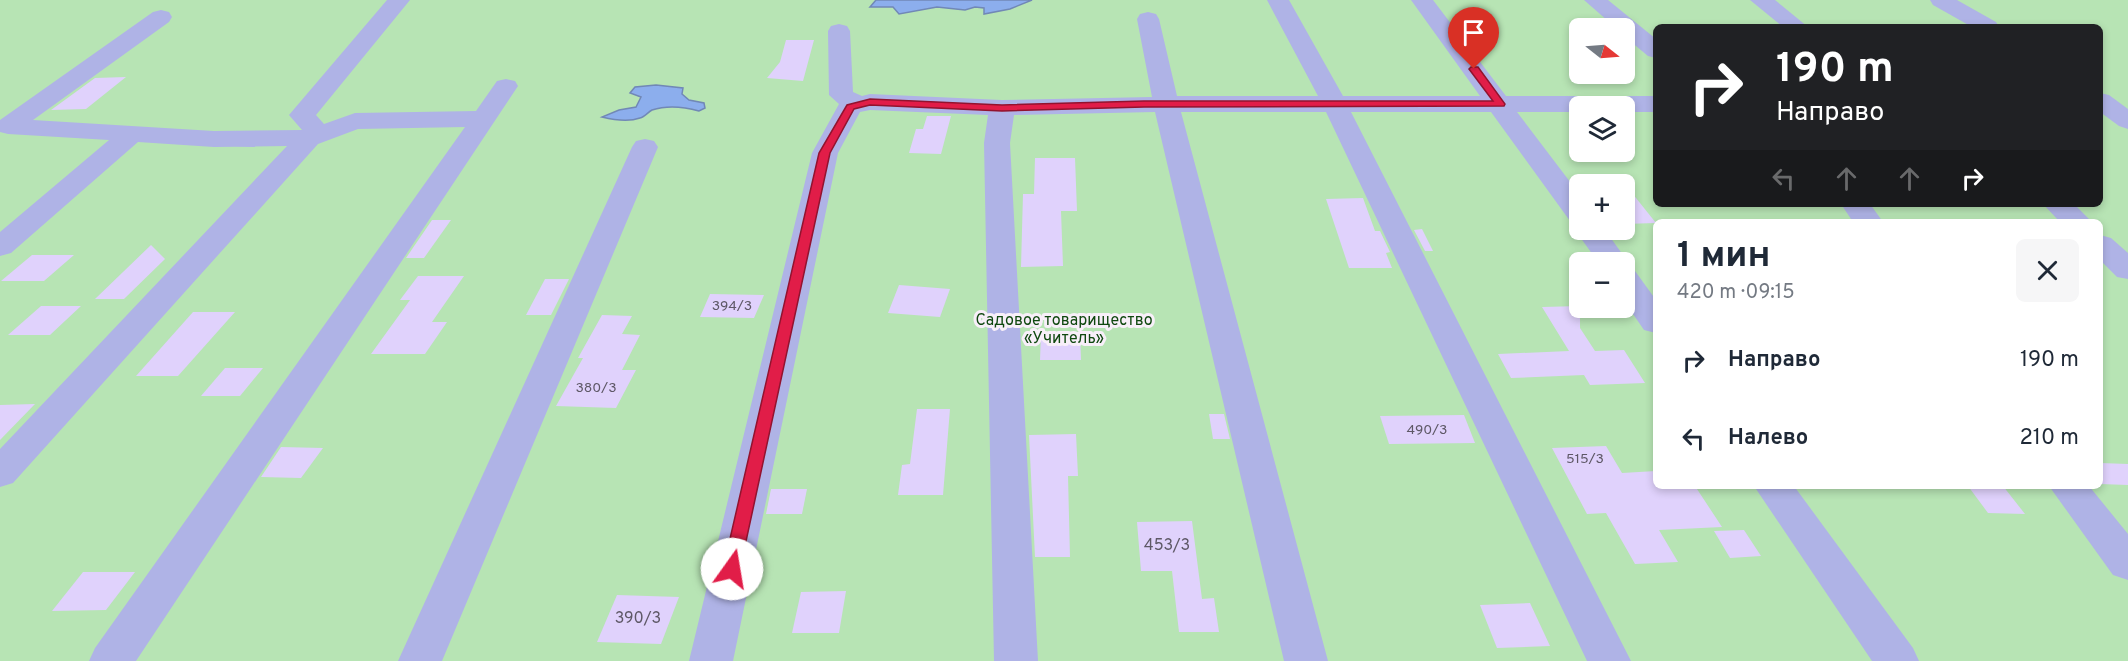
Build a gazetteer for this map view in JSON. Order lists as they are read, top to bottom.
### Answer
{
  "parks": ["Садовое товарищество «Учитель»"],
  "house_numbers": [
    "394/3",
    "380/3",
    "490/3",
    "515/3",
    "453/3",
    "390/3"
  ],
  "north": "right",
  "page": {
    "map_buttons": ["+", "−"],
    "turn": ["190 m", "Направо"],
    "heading": ["1 мин", "420 m · 09:15"],
    "list": [
      {
        "name": "Направо",
        "value": "190 m"
      },
      {
        "name": "Налево",
        "value": "210 m"
      }
    ]
  }
}
